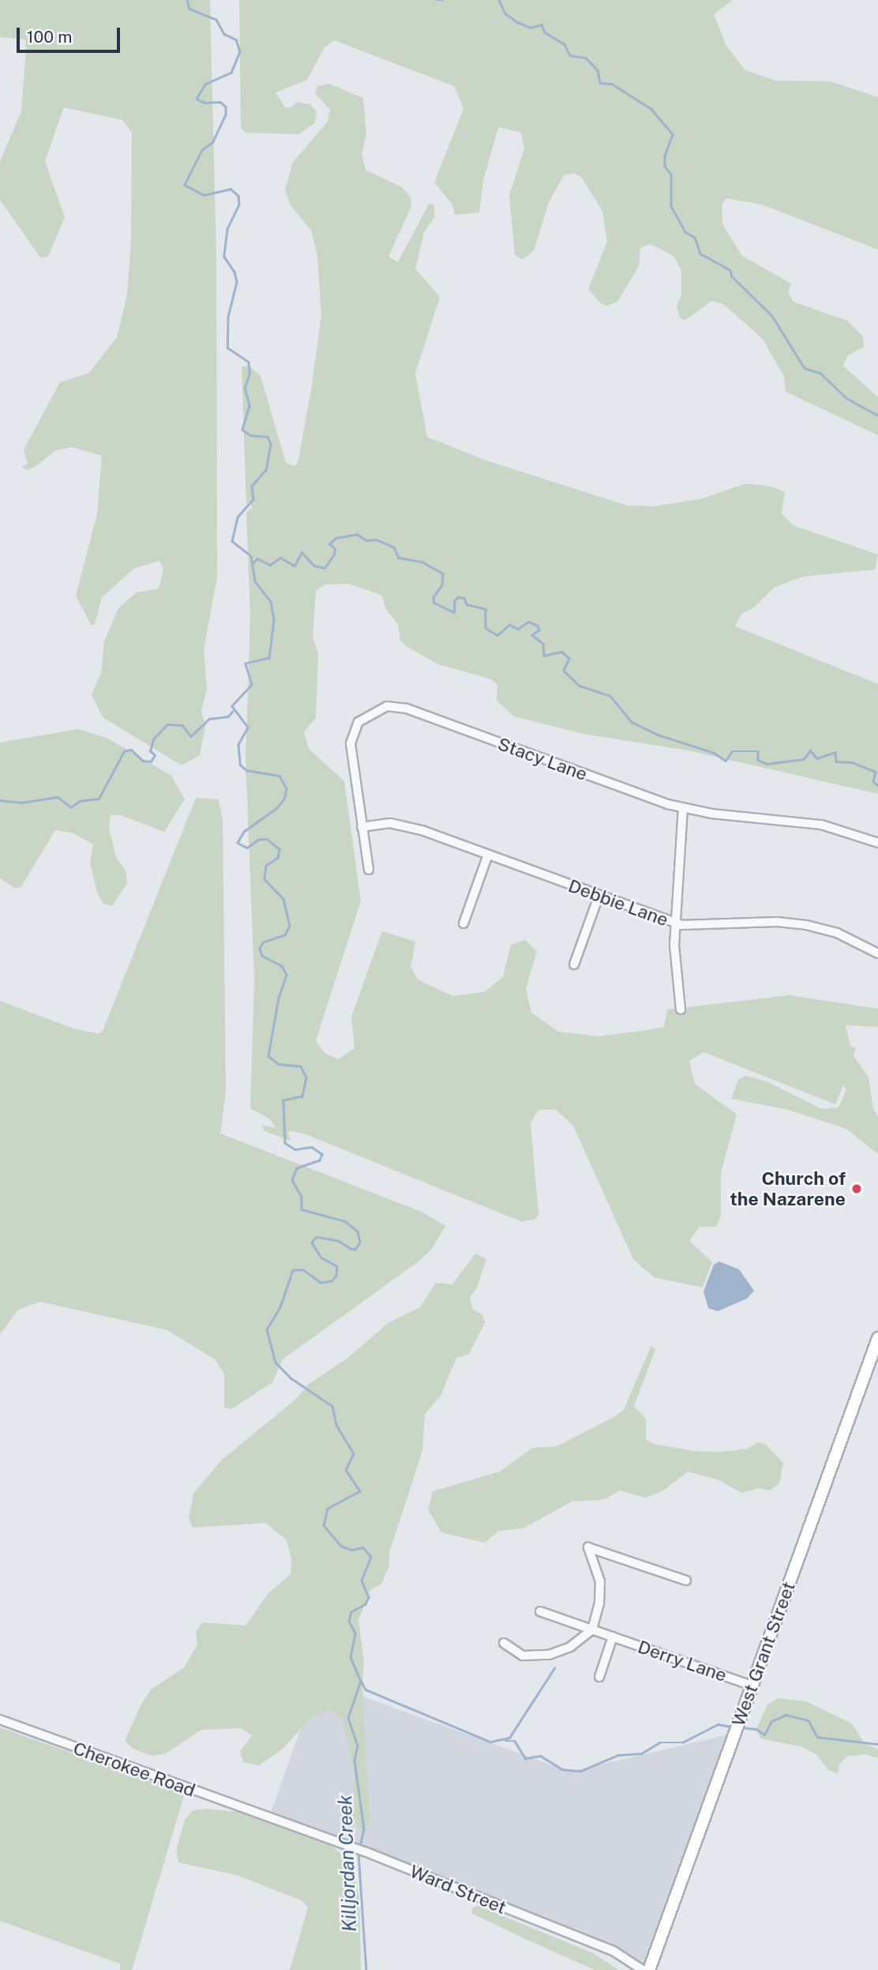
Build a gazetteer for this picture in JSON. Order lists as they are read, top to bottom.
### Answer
{
  "streets": {
    "main road": ["West Grant Street"],
    "street": [
      "Stacy Lane",
      "Debbie Lane",
      "Derry Lane",
      "Cherokee Road",
      "Ward Street"
    ]
  },
  "crossings": [
    ["Stacy Lane", "Debbie Lane"],
    ["West Grant Street", "Derry Lane"],
    ["Cherokee Road", "Ward Street"]
  ],
  "water": ["Killjordan Creek"],
  "places": ["Church of the Nazarene"],
  "scale_bar": "100 m"
}
